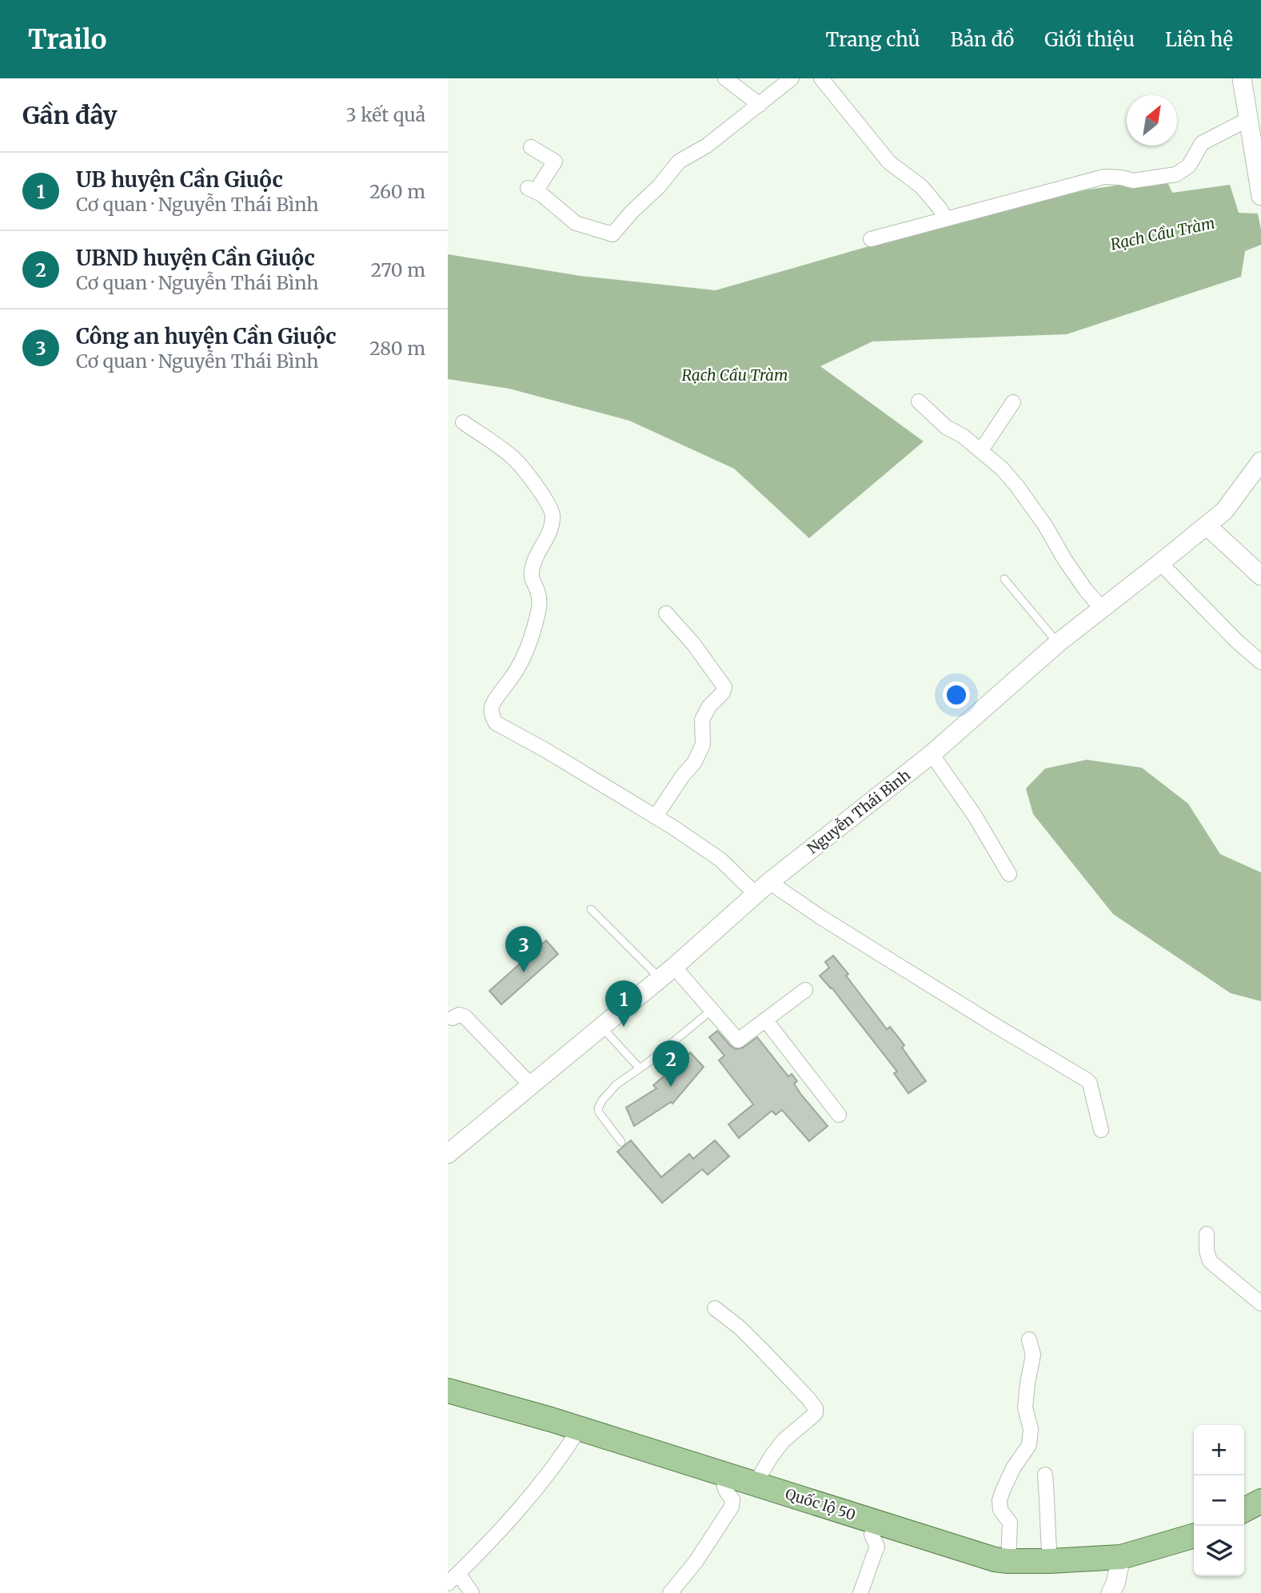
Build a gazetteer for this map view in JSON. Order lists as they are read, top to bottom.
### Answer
{
  "streets": {
    "main road": ["Quốc lộ 50"],
    "street": ["Nguyễn Thái Bình"]
  },
  "water": ["Rạch Cầu Tràm"],
  "north": "top right",
  "page": {
    "header": "Trailo",
    "nav": [
      "Trang chủ",
      "Bản đồ",
      "Giới thiệu",
      "Liên hệ"
    ],
    "heading": ["Gần đây", "3 kết quả"],
    "list": [
      {
        "mark": "1",
        "name": "UB huyện Cần Giuộc",
        "note": "Cơ quan · Nguyễn Thái Bình",
        "value": "260 m"
      },
      {
        "mark": "2",
        "name": "UBND huyện Cần Giuộc",
        "note": "Cơ quan · Nguyễn Thái Bình",
        "value": "270 m"
      },
      {
        "mark": "3",
        "name": "Công an huyện Cần Giuộc",
        "note": "Cơ quan · Nguyễn Thái Bình",
        "value": "280 m"
      }
    ],
    "pins": ["3", "1", "2"],
    "map_buttons": ["+", "−"]
  }
}
